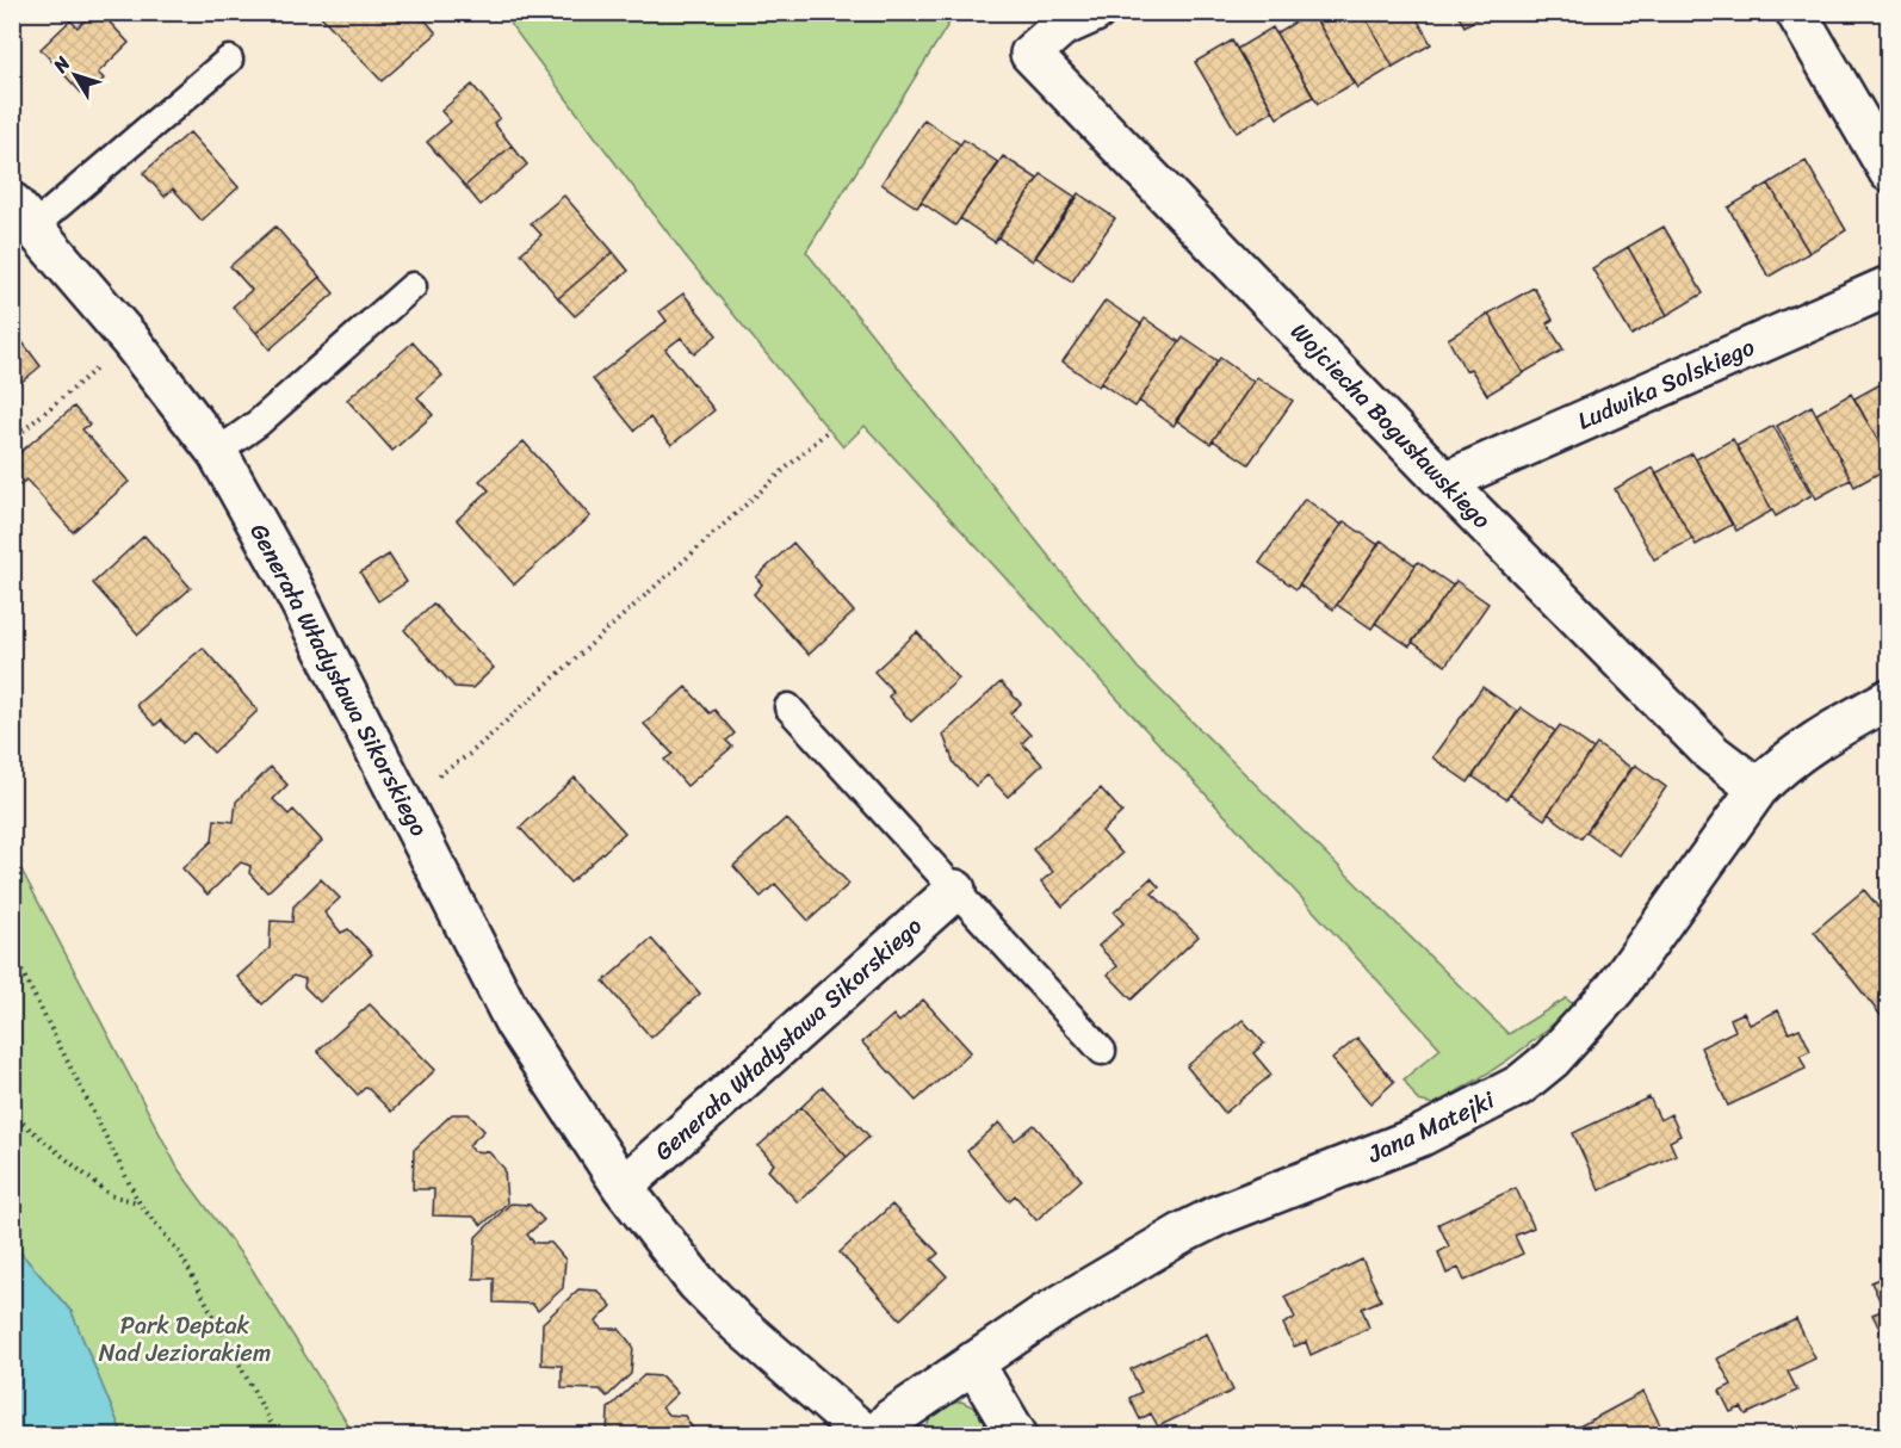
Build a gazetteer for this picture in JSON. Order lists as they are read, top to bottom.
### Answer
{
  "streets": {
    "street": [
      "Ludwika Solskiego",
      "Wojciecha Bogusławskiego",
      "Generała Władysława Sikorskiego",
      "Jana Matejki"
    ]
  },
  "crossings": [
    ["Ludwika Solskiego", "Wojciecha Bogusławskiego"],
    ["Wojciecha Bogusławskiego", "Jana Matejki"]
  ],
  "parks": ["Park Deptak Nad Jeziorakiem"],
  "north": "top left"
}
